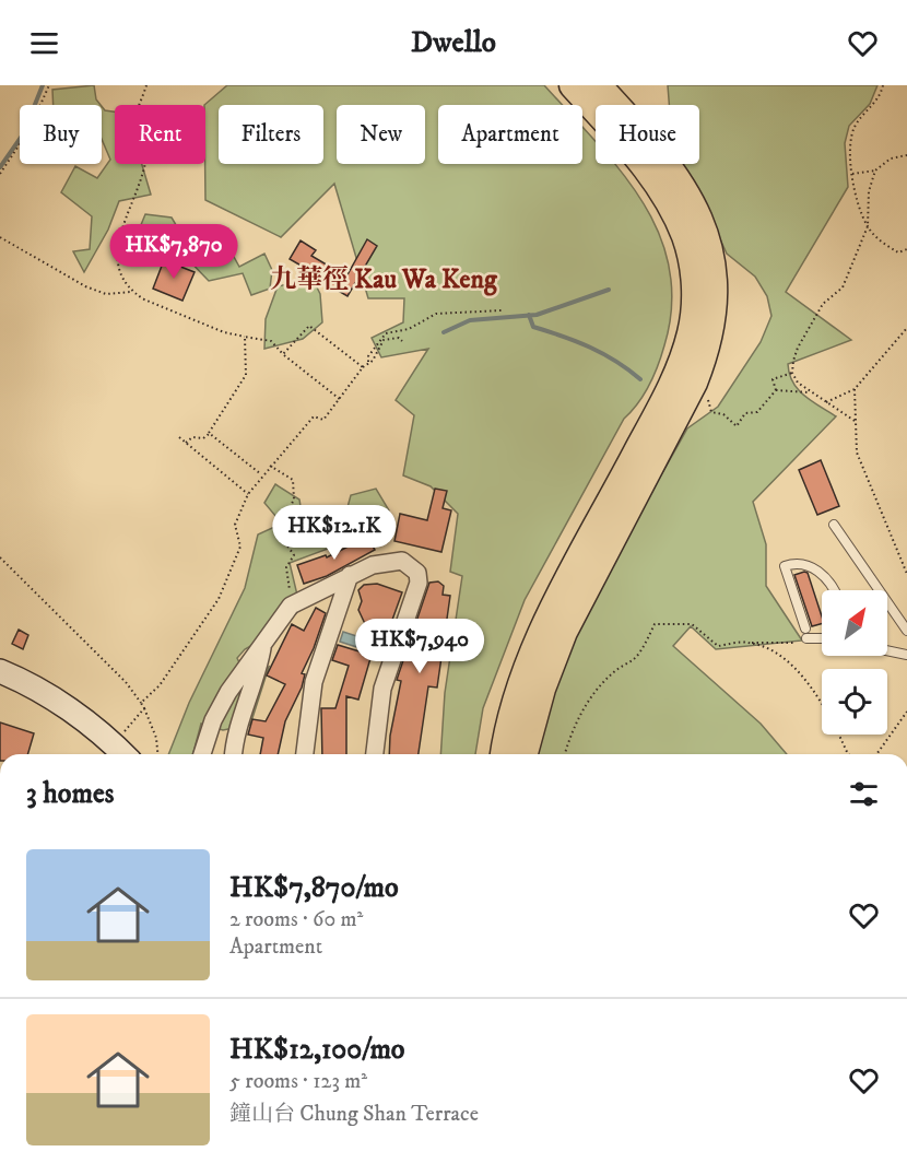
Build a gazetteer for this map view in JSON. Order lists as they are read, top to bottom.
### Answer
{
  "districts": ["九華徑 Kau Wa Keng"],
  "north": "top right",
  "page": {
    "header": "Dwello",
    "chip": [
      "Buy",
      "Rent",
      "Filters",
      "New",
      "Apartment",
      "House"
    ],
    "price": ["HK$7,870", "HK$12.1K", "HK$7,940"],
    "heading": "3 homes",
    "list": [
      {
        "name": "HK$7,870/mo",
        "note": "2 rooms · 60 m² · Apartment"
      },
      {
        "name": "HK$12,100/mo",
        "note": "5 rooms · 123 m² · 鐘山台 Chung Shan Terrace"
      }
    ]
  }
}
